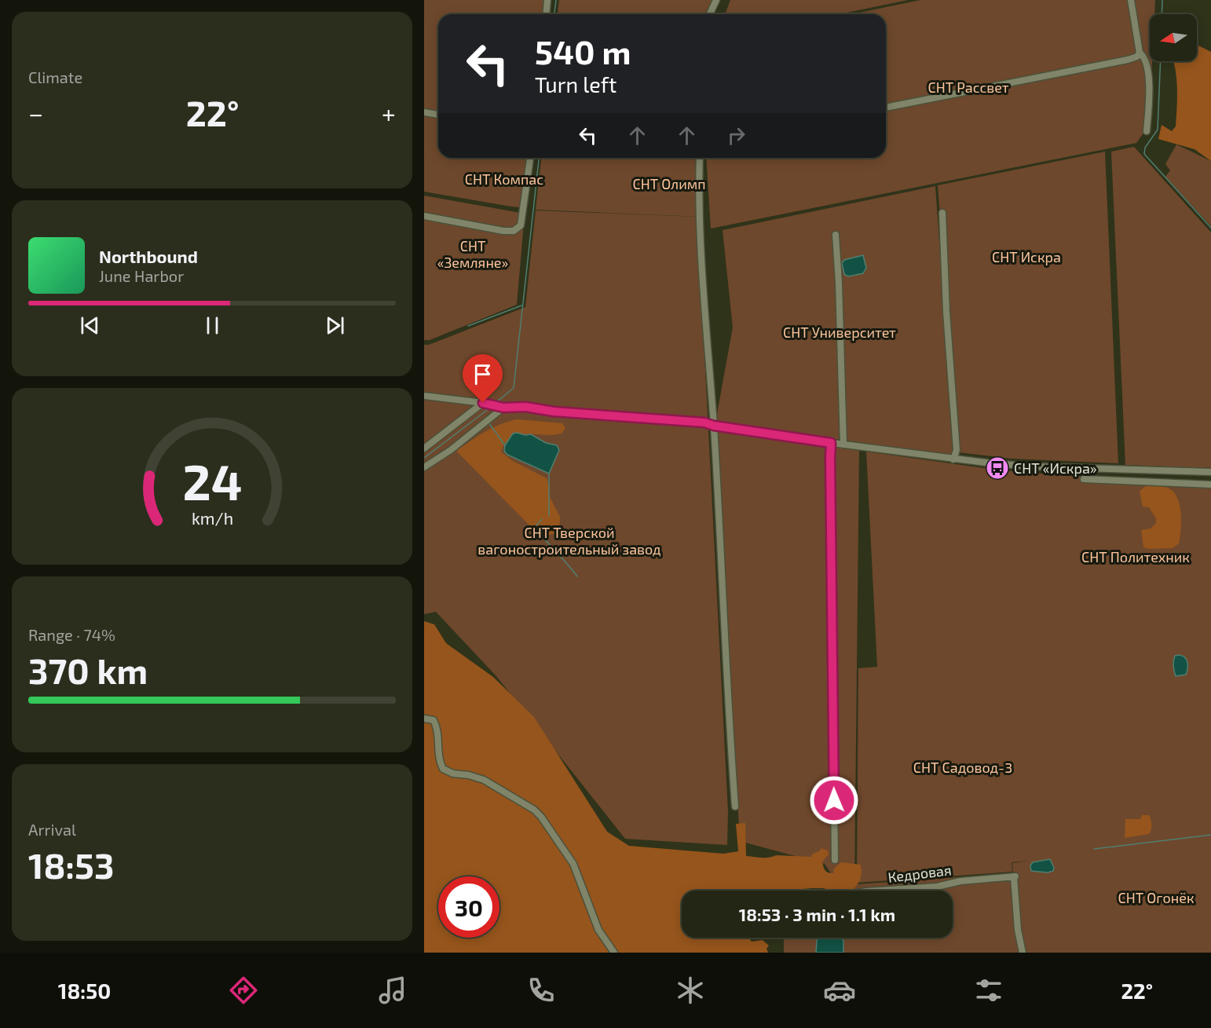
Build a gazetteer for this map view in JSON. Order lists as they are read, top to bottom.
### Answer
{
  "streets": {
    "street": ["Кедровая"]
  },
  "parks": [
    "СНТ Рассвет",
    "СНТ Компас",
    "СНТ Олимп",
    "СНТ «Земляне»",
    "СНТ Искра",
    "СНТ Университет",
    "СНТ Тверской вагоностроительный завод",
    "СНТ Политехник",
    "СНТ Садовод-3",
    "СНТ Огонёк"
  ],
  "places": {
    "bus stop": ["СНТ «Искра»"]
  },
  "north": "left",
  "page": {
    "tile": [
      "Climate",
      ["Range · 74%", "370 km"],
      ["Arrival", "18:53"]
    ],
    "turn": ["540 m", "Turn left"],
    "heat": ["−", "22°", "+"],
    "song": ["Northbound", "June Harbor"],
    "limit": "30",
    "trip": "18:53 · 3 min · 1.1 km",
    "tabs": ["18:50", "22°"],
    "gauge": ["24", "km/h"]
  }
}
